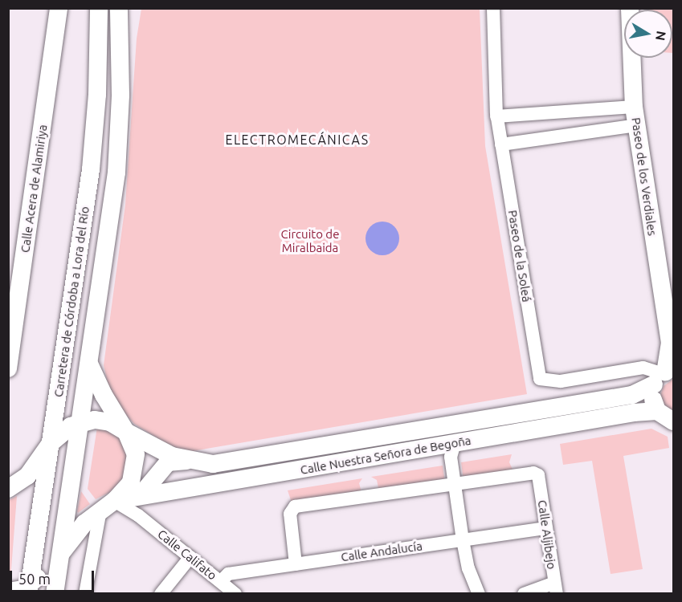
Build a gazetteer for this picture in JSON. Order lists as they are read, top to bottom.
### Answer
{
  "streets": {
    "street": [
      "Paseo de los Verdiales",
      "Calle Acera de Alamiriya",
      "Paseo de la Soleá",
      "Carretera de Córdoba a Lora del Río",
      "Calle Nuestra Señora de Begoña",
      "Calle Aljibejo",
      "Calle Andalucía",
      "Calle Califato"
    ]
  },
  "crossings": [
    ["Paseo de los Verdiales", "Paseo de la Soleá"],
    ["Paseo de los Verdiales", "Calle Nuestra Señora de Begoña"],
    ["Paseo de la Soleá", "Calle Nuestra Señora de Begoña"],
    ["Calle Nuestra Señora de Begoña", "Calle Califato"],
    ["Calle Aljibejo", "Calle Andalucía"],
    ["Calle Andalucía", "Calle Califato"]
  ],
  "districts": ["ELECTROMECÁNICAS"],
  "parks": ["Circuito de Miralbaida"],
  "scale_bar": "50 m",
  "north": "right"
}
